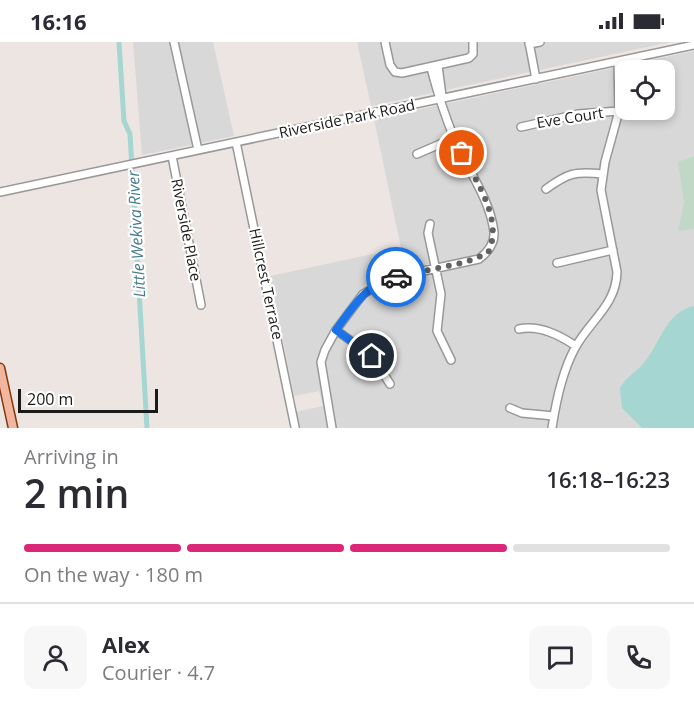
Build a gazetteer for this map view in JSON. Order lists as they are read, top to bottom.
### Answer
{
  "streets": {
    "street": [
      "Eve Court",
      "Riverside Park Road",
      "Riverside Place",
      "Hillcrest Terrace"
    ]
  },
  "crossings": [
    ["Riverside Park Road", "Riverside Place"],
    ["Riverside Park Road", "Hillcrest Terrace"]
  ],
  "water": ["Little Wekiva River"],
  "scale_bar": "200 m",
  "page": {
    "status": "16:16",
    "scale": "200 m",
    "heading": ["2 min", "Arriving in", "16:18–16:23"],
    "panel": ["Alex", "Courier · 4.7"],
    "bar": "On the way · 180 m"
  }
}
